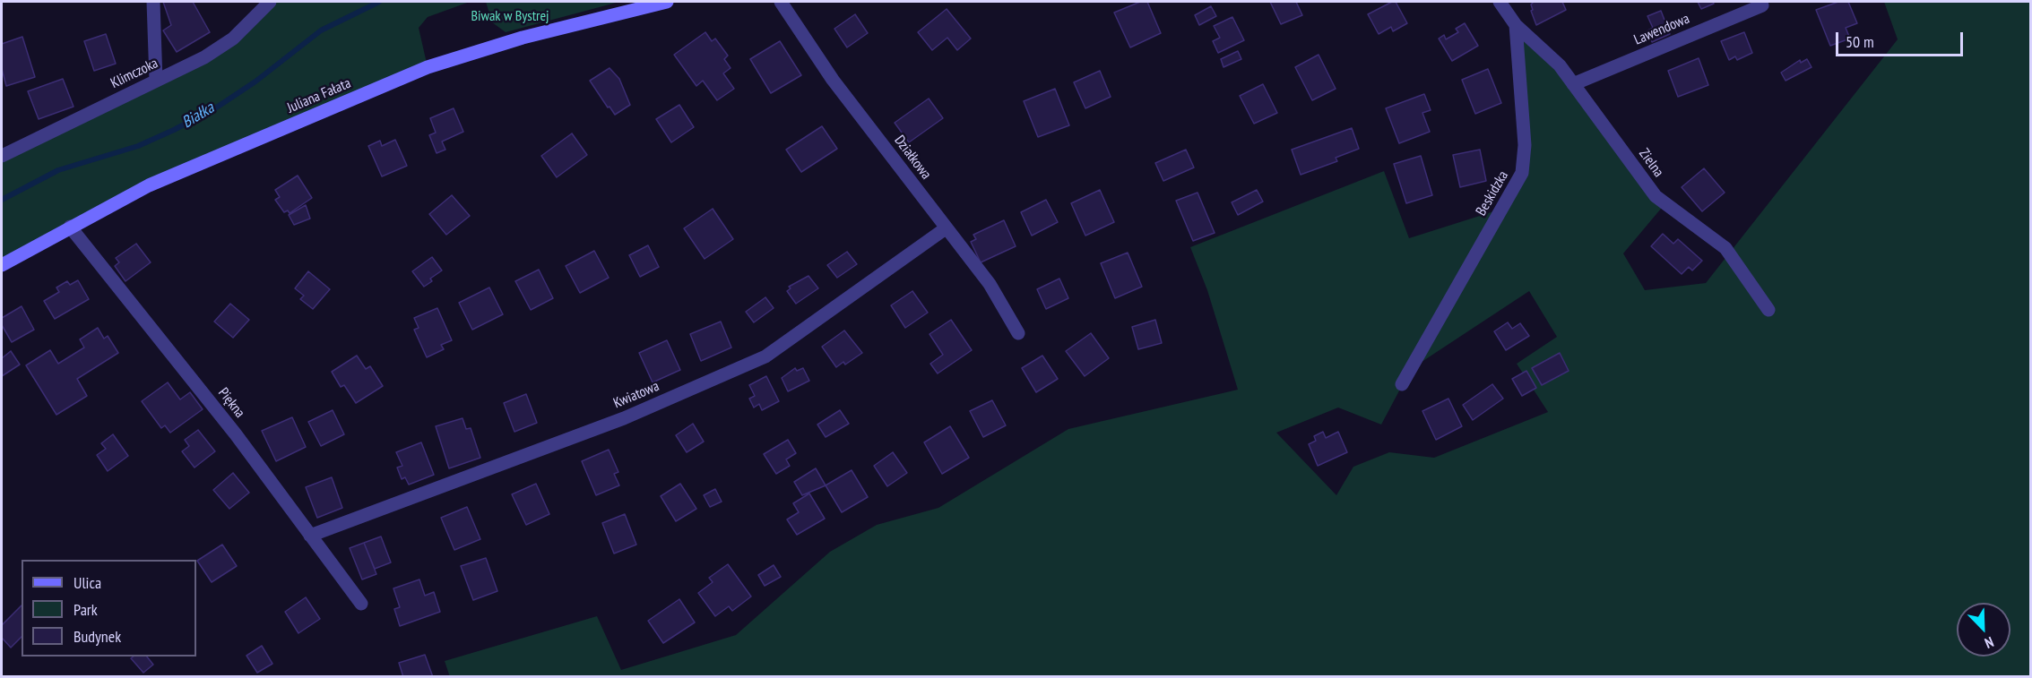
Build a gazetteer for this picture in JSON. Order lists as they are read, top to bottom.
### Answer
{
  "streets": {
    "street": [
      "Lawendowa",
      "Klimczoka",
      "Juliana Fałata",
      "Działkowa",
      "Zielna",
      "Beskidzka",
      "Kwiatowa",
      "Piękna"
    ]
  },
  "crossings": [
    ["Lawendowa", "Zielna"],
    ["Juliana Fałata", "Piękna"],
    ["Działkowa", "Kwiatowa"],
    ["Zielna", "Beskidzka"],
    ["Kwiatowa", "Piękna"]
  ],
  "water": ["Białka"],
  "parks": ["Biwak w Bystrej"],
  "legend": ["Ulica", "Park", "Budynek"],
  "scale_bar": "50 m",
  "north": "bottom right"
}
